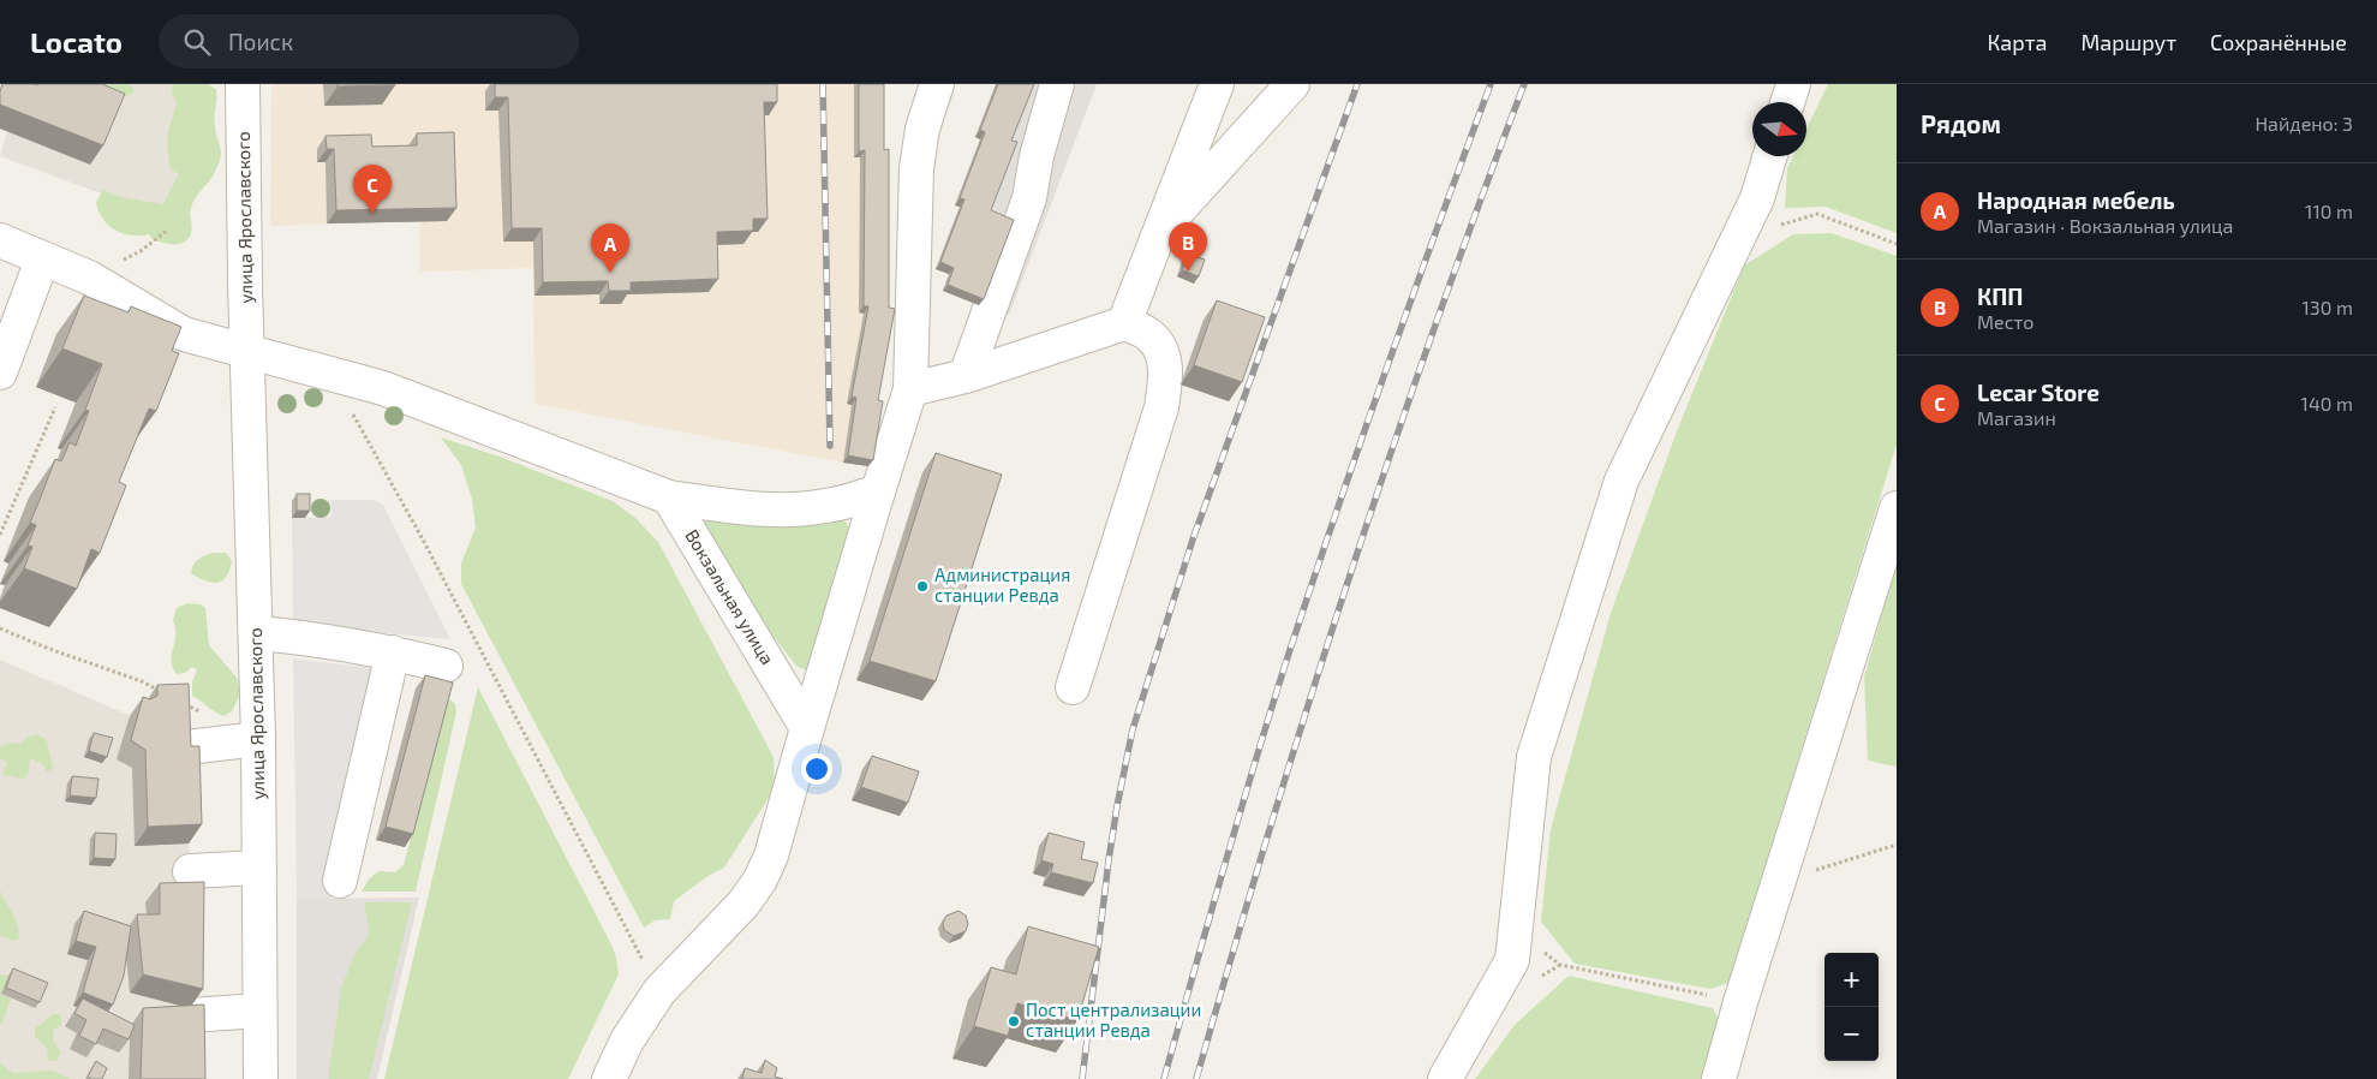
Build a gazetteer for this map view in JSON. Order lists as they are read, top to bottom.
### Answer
{
  "streets": {
    "street": ["улица Ярославского", "Вокзальная улица"]
  },
  "places": ["Администрация станции Ревда", "Пост централизации станции Ревда"],
  "north": "right",
  "page": {
    "header": "Locato",
    "search": "Поиск",
    "nav": ["Карта", "Маршрут", "Сохранённые"],
    "heading": ["Рядом", "Найдено: 3"],
    "list": [
      {
        "mark": "A",
        "name": "Народная мебель",
        "note": "Магазин · Вокзальная улица",
        "value": "110 m"
      },
      {
        "mark": "B",
        "name": "КПП",
        "note": "Место",
        "value": "130 m"
      },
      {
        "mark": "C",
        "name": "Lecar Store",
        "note": "Магазин",
        "value": "140 m"
      }
    ],
    "pins": ["C", "B", "A"],
    "map_buttons": ["+", "−"]
  }
}
